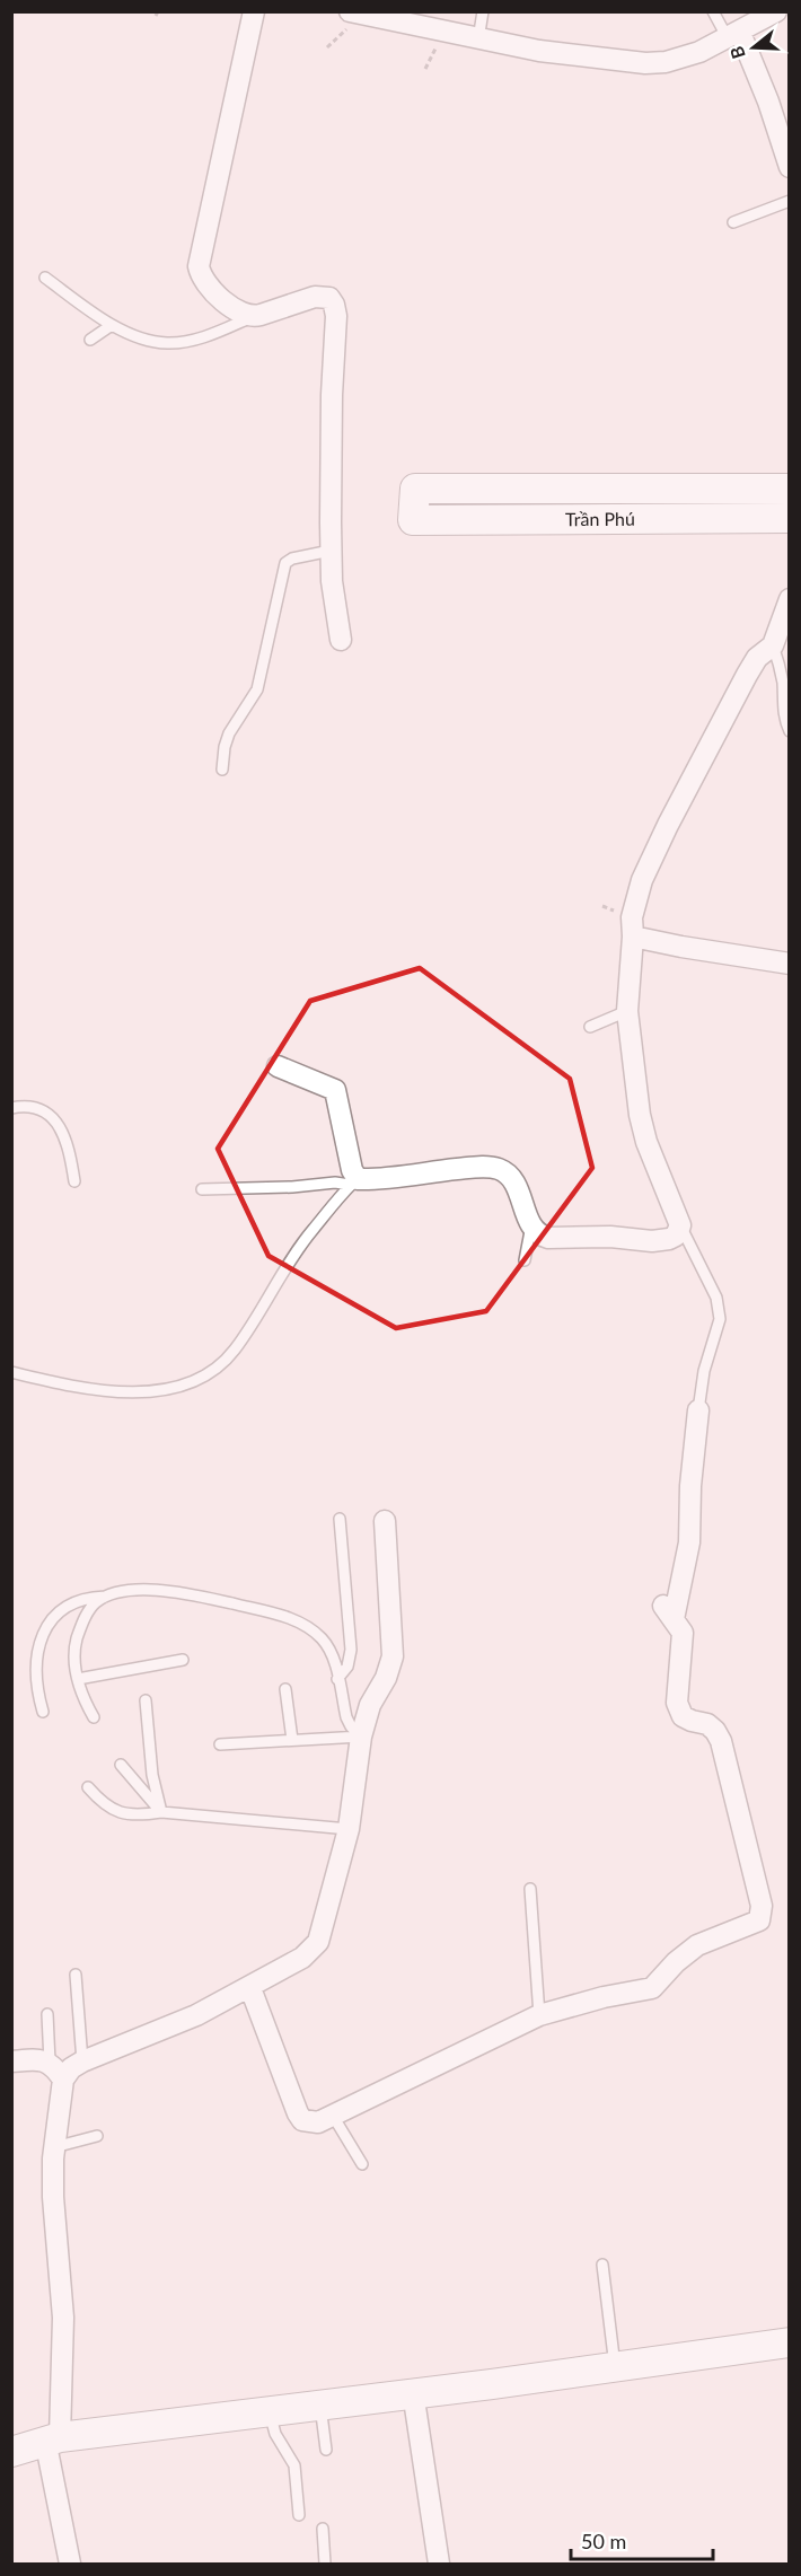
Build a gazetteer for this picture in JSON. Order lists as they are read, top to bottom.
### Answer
{
  "streets": {
    "main road": ["Trần Phú"]
  },
  "scale_bar": "50 m",
  "north": "left"
}
